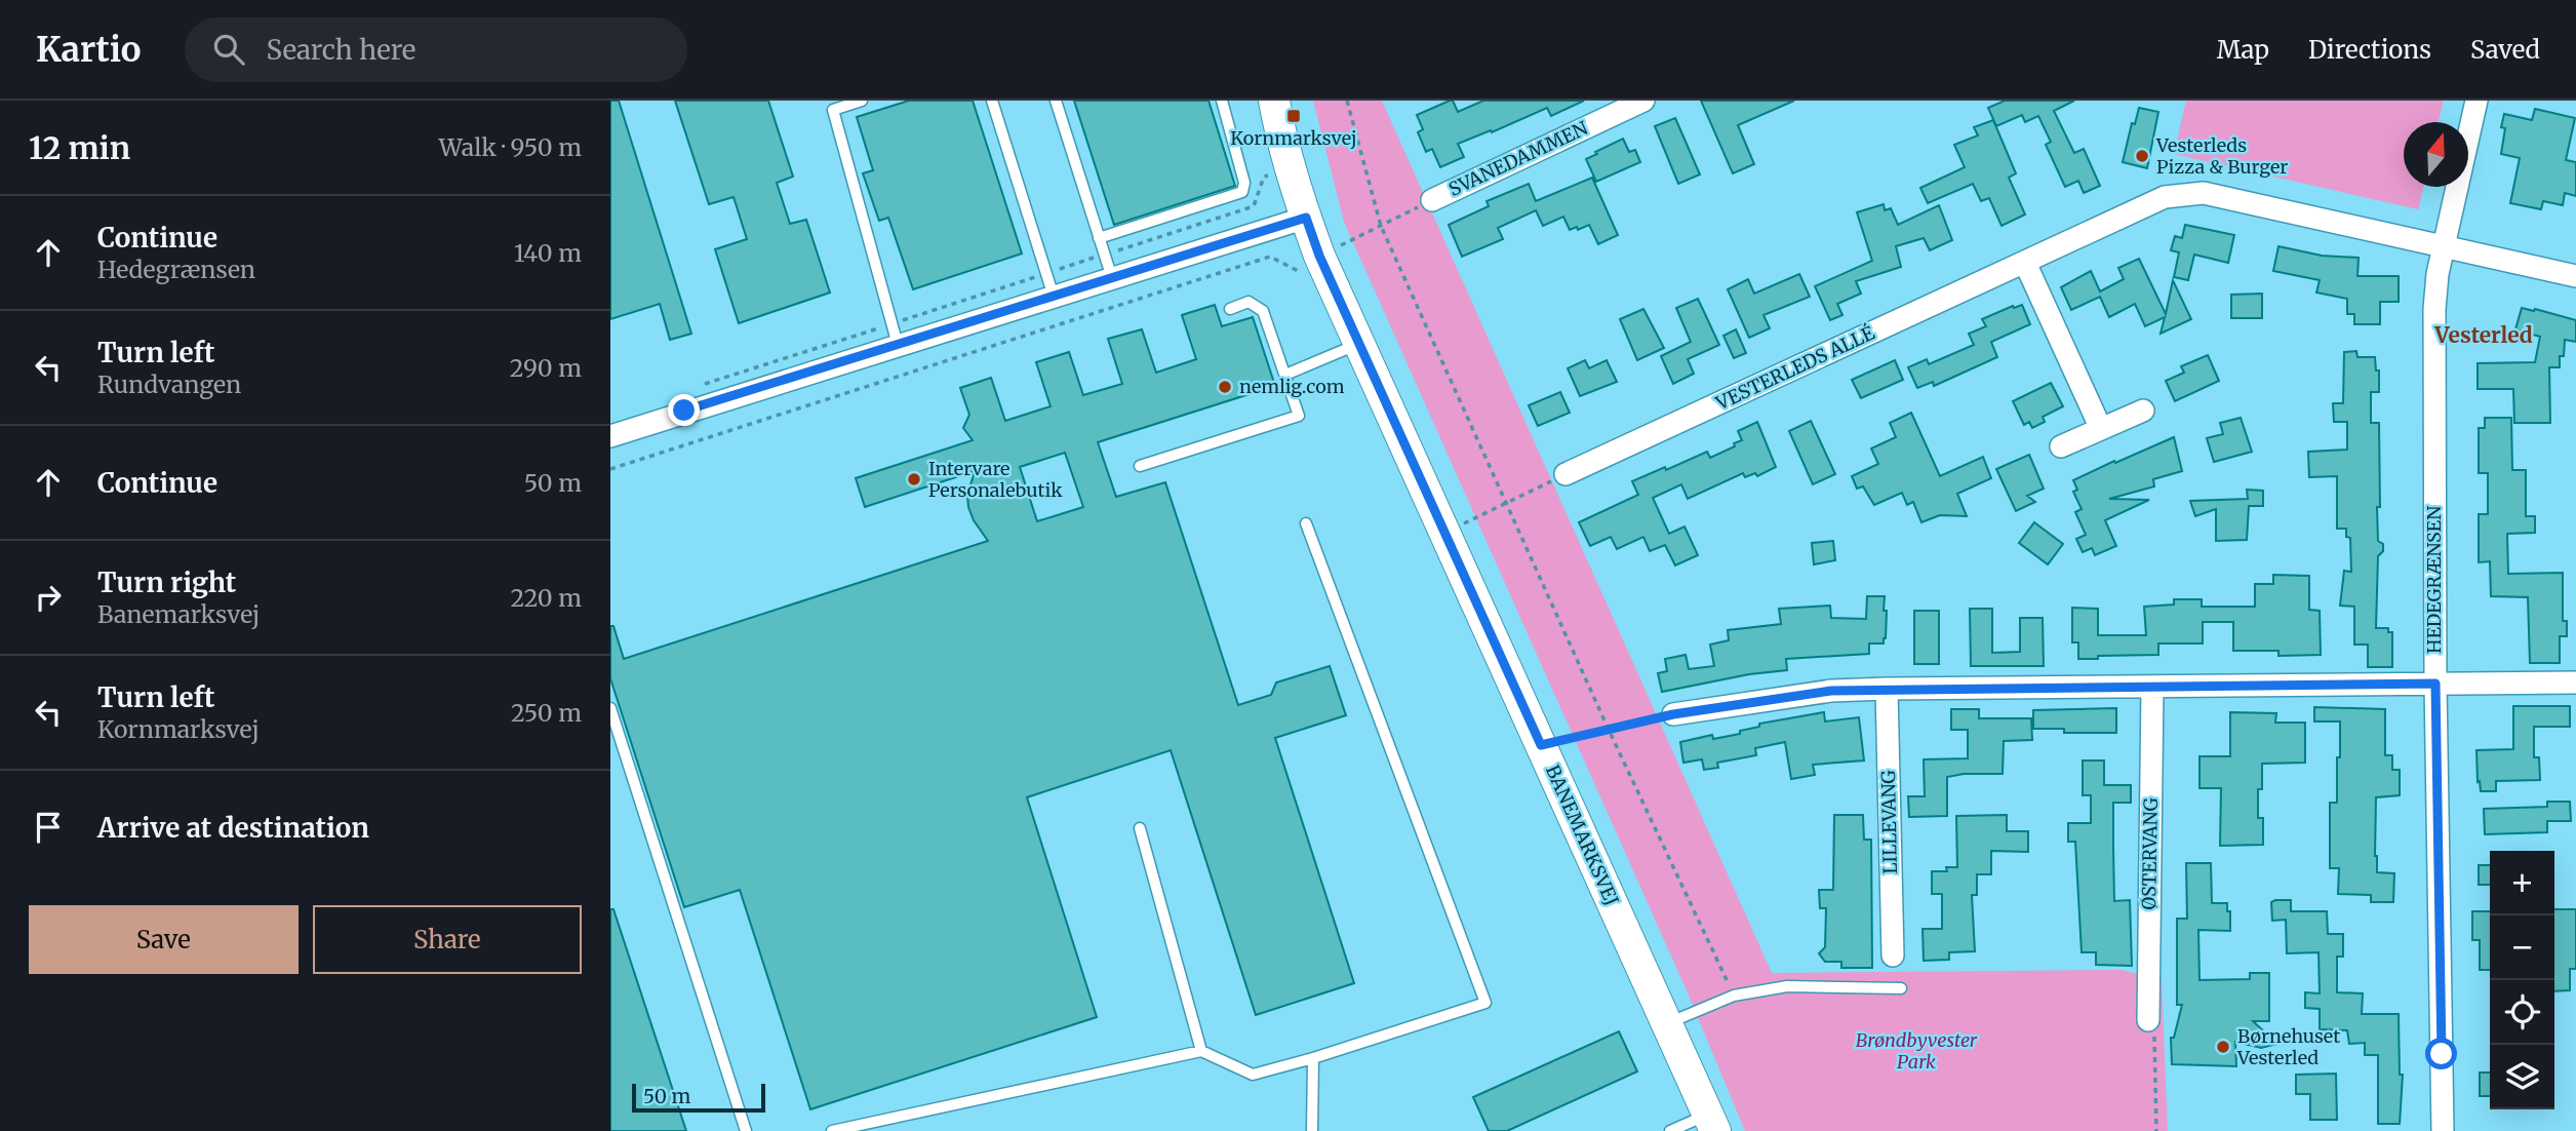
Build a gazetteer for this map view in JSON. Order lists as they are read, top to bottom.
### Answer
{
  "streets": {
    "street": [
      "SVANEDAMMEN",
      "VESTERLEDS ALLÉ",
      "HEDEGRÆNSEN",
      "LILLEVANG",
      "BANEMARKSVEJ",
      "ØSTERVANG"
    ]
  },
  "crossings": [
    ["VESTERLEDS ALLÉ", "HEDEGRÆNSEN"]
  ],
  "districts": ["Vesterled"],
  "parks": ["Brøndbyvester Park"],
  "places": {
    "transit": ["Kornmarksvej"],
    "other": [
      "Vesterleds Pizza & Burger",
      "nemlig.com",
      "Intervare Personalebutik",
      "Børnehuset Vesterled"
    ]
  },
  "scale_bar": "50 m",
  "north": "top",
  "page": {
    "header": "Kartio",
    "search": "Search here",
    "nav": ["Map", "Directions", "Saved"],
    "heading": ["12 min", "Walk · 950 m"],
    "list": [
      ["Continue", "Hedegrænsen", "140 m"],
      ["Turn left", "Rundvangen", "290 m"],
      ["Continue", "50 m"],
      ["Turn right", "Banemarksvej", "220 m"],
      ["Turn left", "Kornmarksvej", "250 m"],
      "Arrive at destination"
    ],
    "map_buttons": ["+", "−"],
    "buttons": ["Save", "Share"],
    "scale": "50 m"
  }
}
